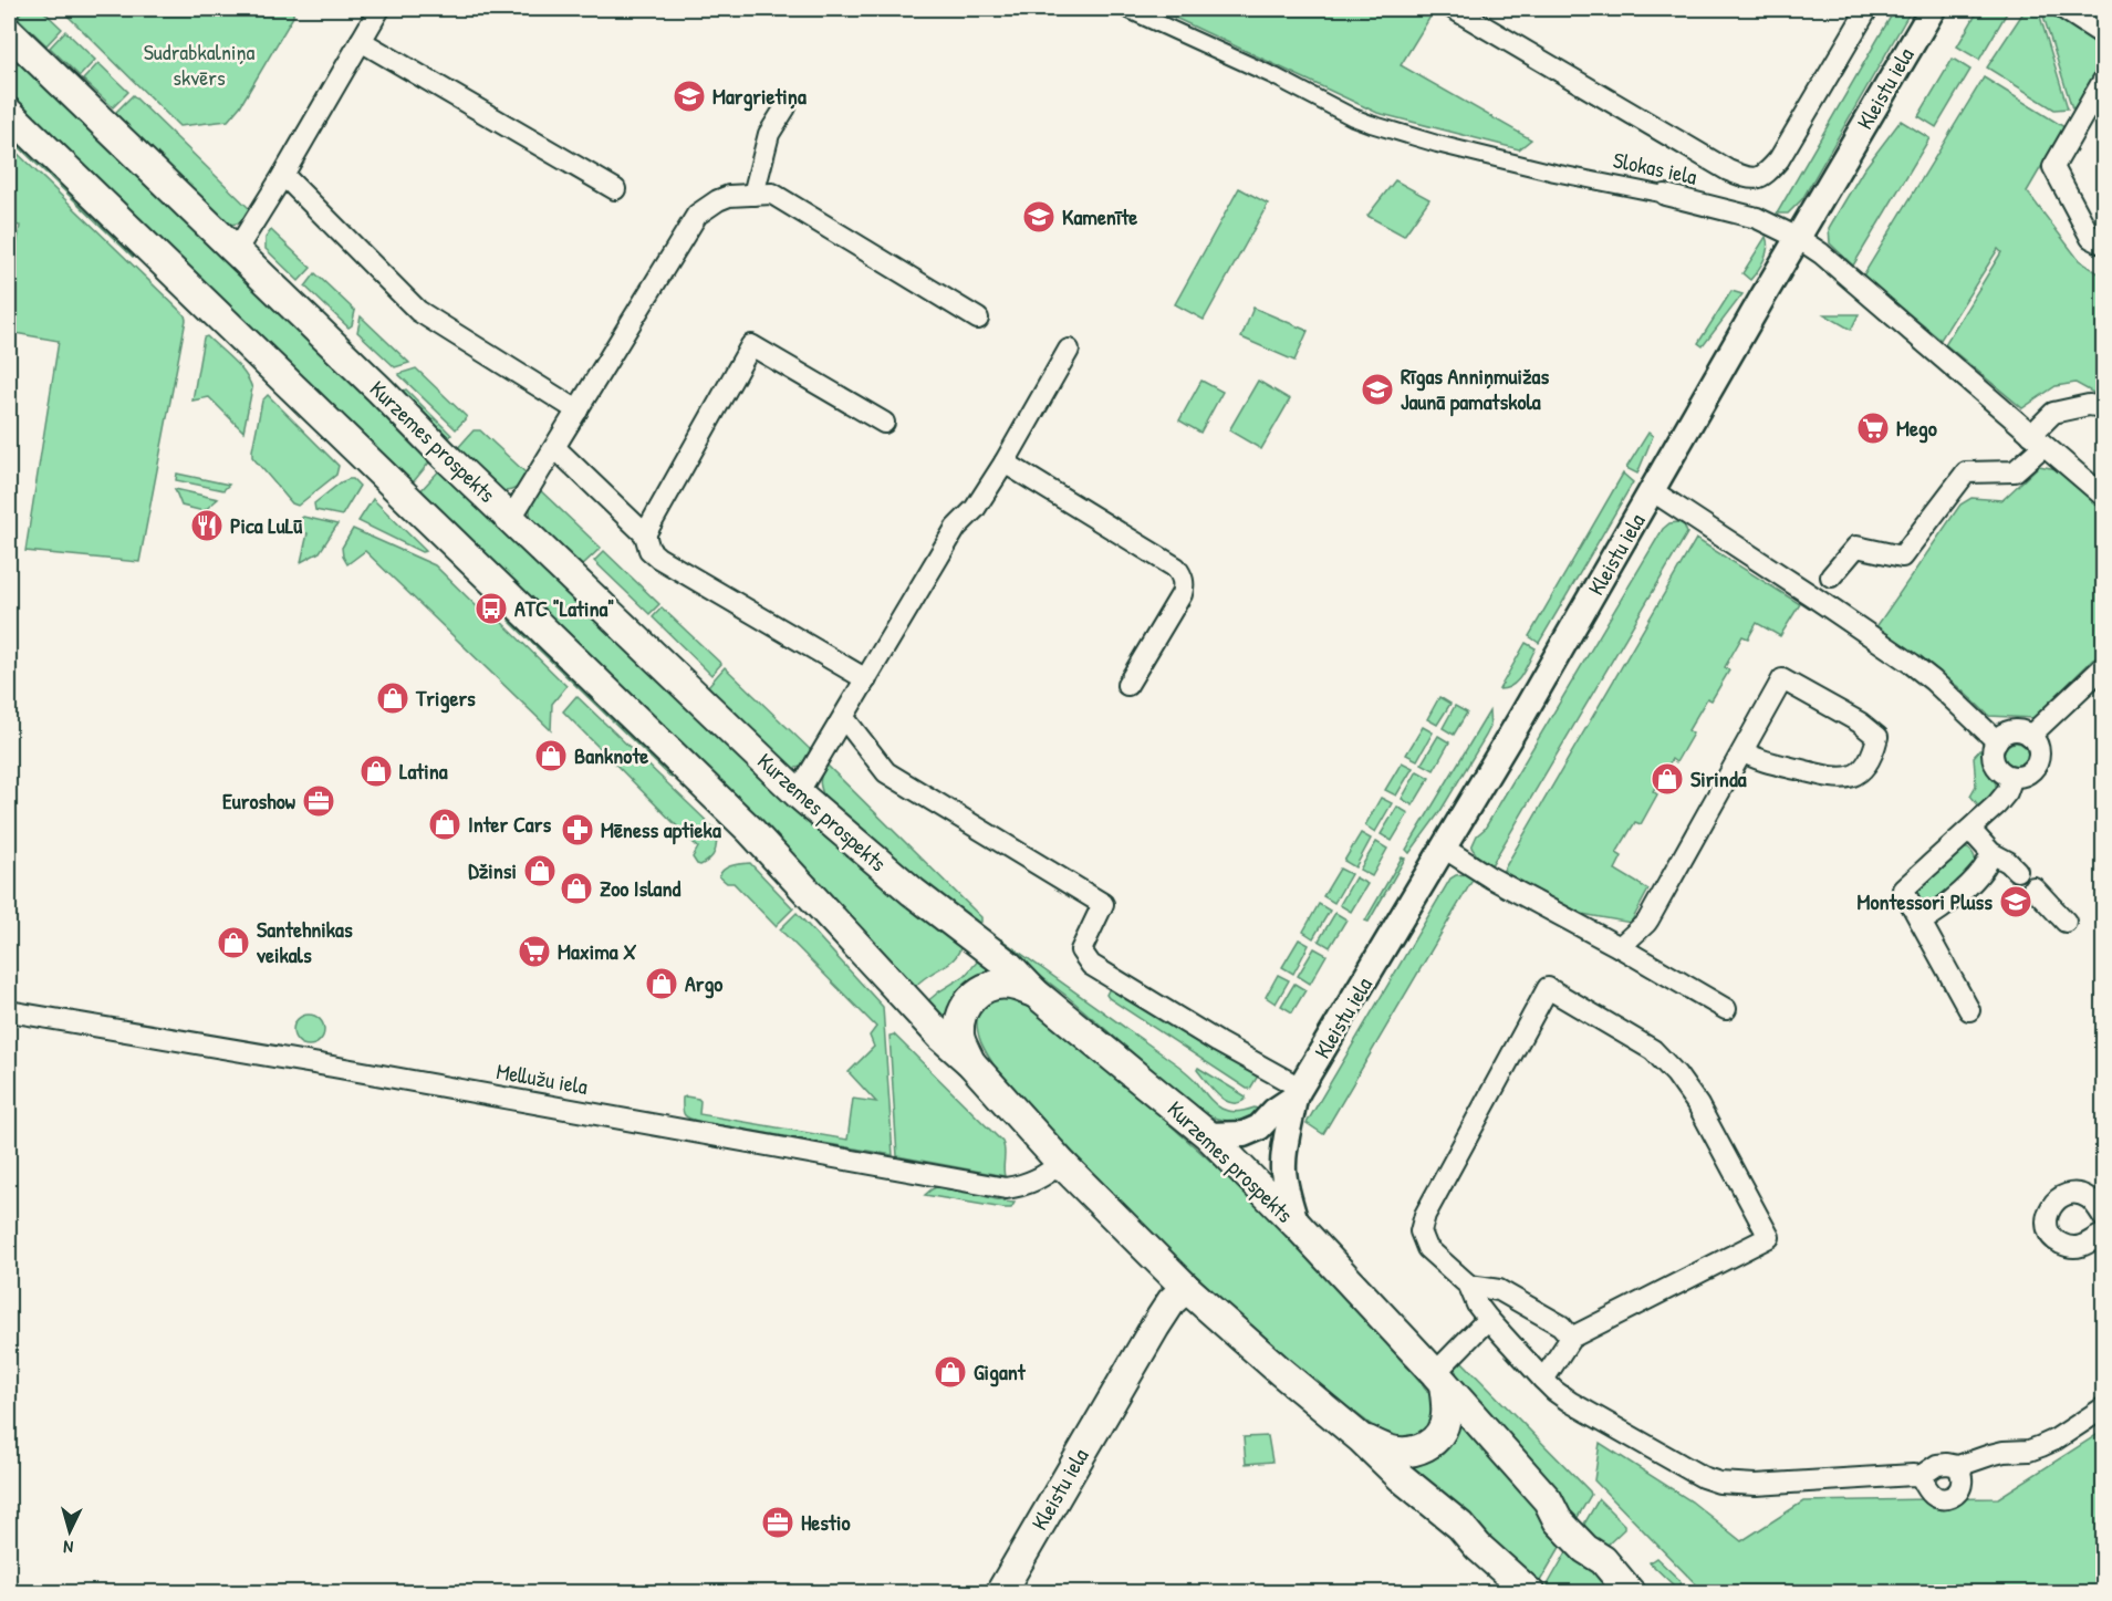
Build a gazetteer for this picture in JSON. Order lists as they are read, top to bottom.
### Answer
{
  "streets": {
    "main road": ["Kleistu iela", "Kurzemes prospekts"],
    "street": ["Slokas iela", "Mellužu iela"]
  },
  "crossings": [
    ["Kleistu iela", "Slokas iela"],
    ["Kleistu iela", "Kurzemes prospekts"]
  ],
  "parks": ["Sudrabkalniņa skvērs"],
  "places": {
    "school or university": [
      "Margrietiņa",
      "Kamenīte",
      "Rīgas Anniņmuižas Jaunā pamatskola",
      "Montessori Pluss"
    ],
    "supermarket": ["Mego", "Maxima X"],
    "restaurant": ["Pica LuLū"],
    "bus stop": ["ATC \"Latina\""],
    "shop": [
      "Trigers",
      "Banknote",
      "Latina",
      "Sirinda",
      "Inter Cars",
      "Džinsi",
      "Zoo Island",
      "Santehnikas veikals",
      "Argo",
      "Gigant"
    ],
    "office": ["Euroshow", "Hestio"],
    "pharmacy": ["Mēness aptieka"]
  },
  "north": "bottom"
}
